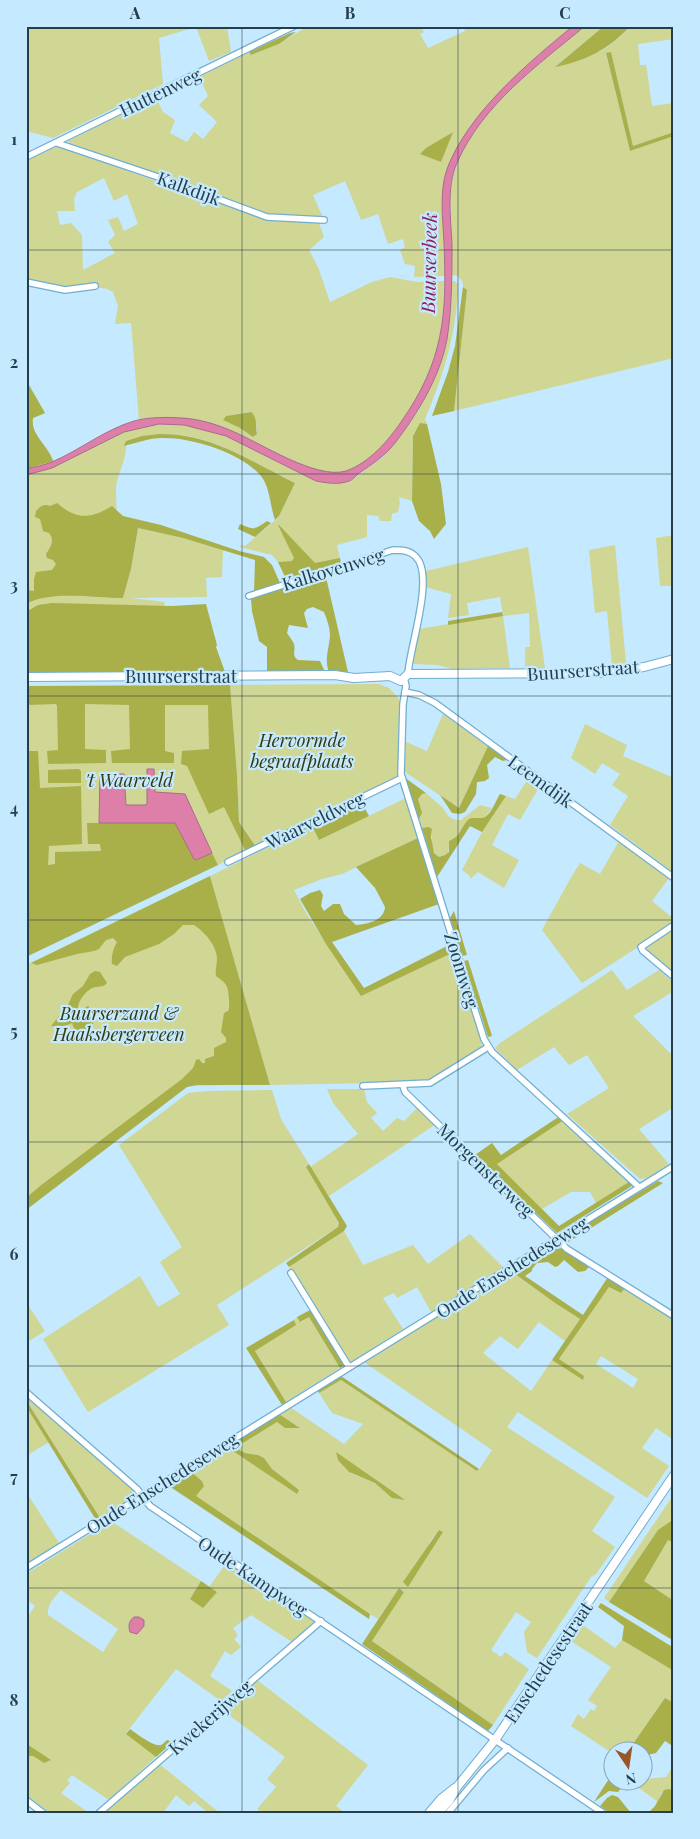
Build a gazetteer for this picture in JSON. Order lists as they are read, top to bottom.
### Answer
{
  "streets": {
    "main road": ["Buurserstraat", "Enschedesestraat"],
    "street": [
      "Huttenweg",
      "Kalkdijk",
      "Kalkovenweg",
      "Leemdijk",
      "Waarveldweg",
      "Zoomweg",
      "Morgensterweg",
      "Oude Enschedeseweg",
      "Oude Kampweg",
      "Kwekerijweg"
    ]
  },
  "crossings": [
    ["Huttenweg", "Kalkdijk"],
    ["Kalkovenweg", "Buurserstraat"],
    ["Kalkovenweg", "Zoomweg"],
    ["Buurserstraat", "Zoomweg"],
    ["Leemdijk", "Zoomweg"],
    ["Waarveldweg", "Zoomweg"],
    ["Zoomweg", "Oude Enschedeseweg"],
    ["Morgensterweg", "Oude Enschedeseweg"],
    ["Oude Enschedeseweg", "Oude Kampweg"],
    ["Oude Kampweg", "Enschedesestraat"],
    ["Oude Kampweg", "Kwekerijweg"]
  ],
  "water": ["Buurserbeek"],
  "parks": ["Hervormde begraafplaats", "'t Waarveld", "Buurserzand & Haaksbergerveen"],
  "north": "bottom",
  "grid": {
    "columns": ["A", "B", "C"],
    "rows": [
      "1",
      "2",
      "3",
      "4",
      "5",
      "6",
      "7",
      "8"
    ]
  }
}
